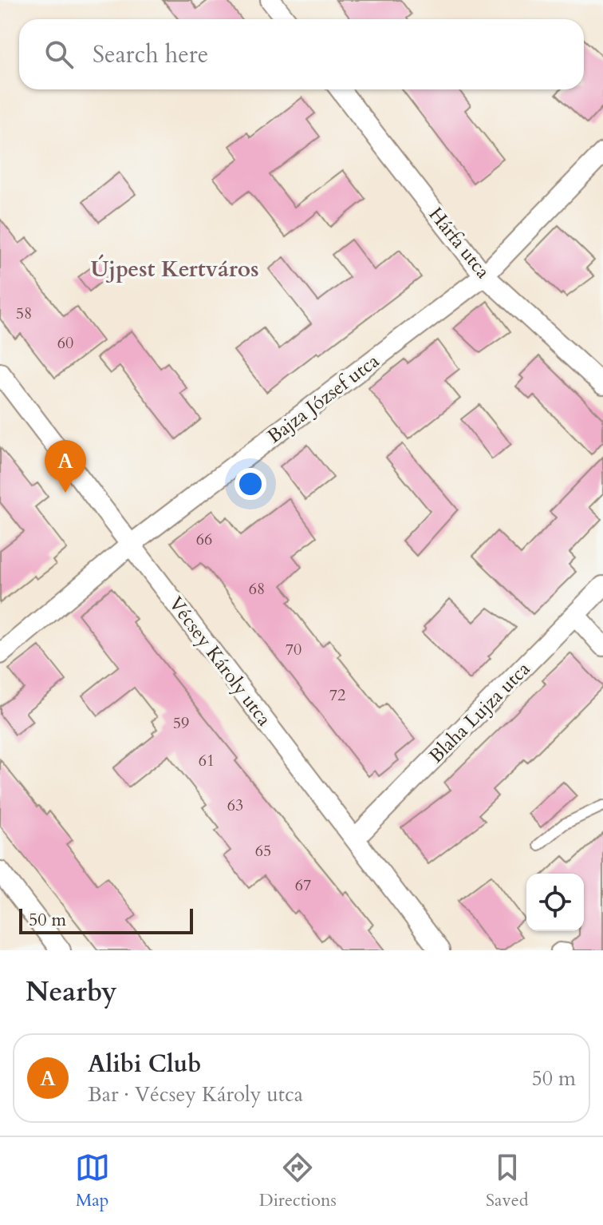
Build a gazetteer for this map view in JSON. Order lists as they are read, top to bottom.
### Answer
{
  "streets": {
    "street": [
      "Hárfa utca",
      "Bajza József utca",
      "Vécsey Károly utca",
      "Blaha Lujza utca"
    ]
  },
  "crossings": [
    ["Hárfa utca", "Bajza József utca"],
    ["Bajza József utca", "Vécsey Károly utca"],
    ["Vécsey Károly utca", "Blaha Lujza utca"]
  ],
  "districts": ["Újpest Kertváros"],
  "house_numbers": [
    "58",
    "60",
    "66",
    "68",
    "70",
    "72",
    "59",
    "61",
    "63",
    "65",
    "67"
  ],
  "scale_bar": "50 m",
  "page": {
    "search": "Search here",
    "pins": "A",
    "scale": "50 m",
    "heading": "Nearby",
    "list": [
      {
        "mark": "A",
        "name": "Alibi Club",
        "note": "Bar · Vécsey Károly utca",
        "value": "50 m"
      }
    ],
    "nav": ["Map", "Directions", "Saved"]
  }
}
